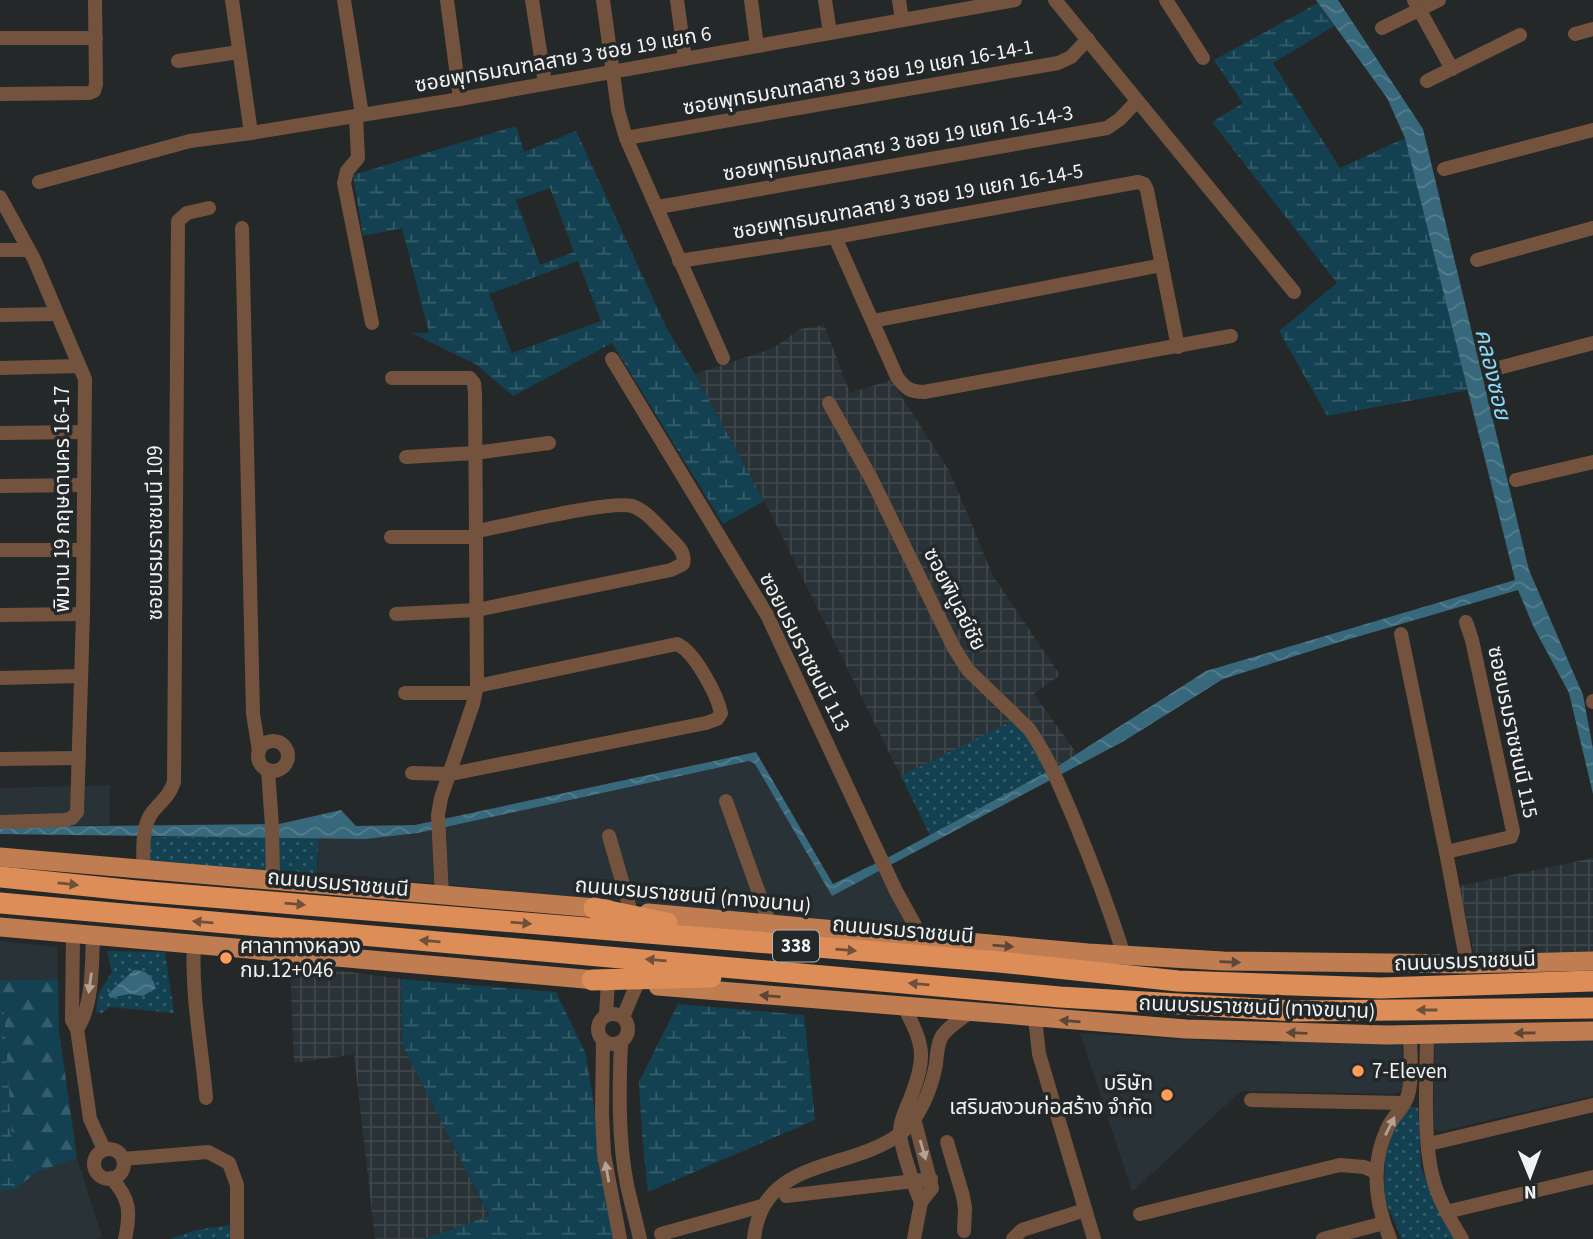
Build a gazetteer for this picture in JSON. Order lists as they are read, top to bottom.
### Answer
{
  "streets": {
    "highway": ["ถนนบรมราชชนนี", "338"],
    "main road": ["ถนนบรมราชชนนี (ทางขนาน)"],
    "street": [
      "ซอยพุทธมณฑลสาย 3 ซอย 19 แยก 6",
      "ซอยพุทธมณฑลสาย 3 ซอย 19 แยก 16-14-1",
      "ซอยพุทธมณฑลสาย 3 ซอย 19 แยก 16-14-3",
      "ซอยพุทธมณฑลสาย 3 ซอย 19 แยก 16-14-5",
      "พิมาน 19 กฤษดานคร 16-17",
      "ซอยบรมราชชนนี 109",
      "ซอยพิบูลย์ชัย",
      "ซอยบรมราชชนนี 113",
      "ซอยบรมราชชนนี 115"
    ]
  },
  "crossings": [
    ["ซอยบรมราชชนนี 109", "ถนนบรมราชชนนี (ทางขนาน)"],
    ["ซอยพิบูลย์ชัย", "ถนนบรมราชชนนี (ทางขนาน)"],
    ["ซอยบรมราชชนนี 113", "ถนนบรมราชชนนี (ทางขนาน)"]
  ],
  "water": ["คลองซอย"],
  "places": ["ศาลาทางหลวง กม.12+046", "7-Eleven", "บริษัท เสริมสงวนก่อสร้าง จำกัด"],
  "north": "bottom"
}
